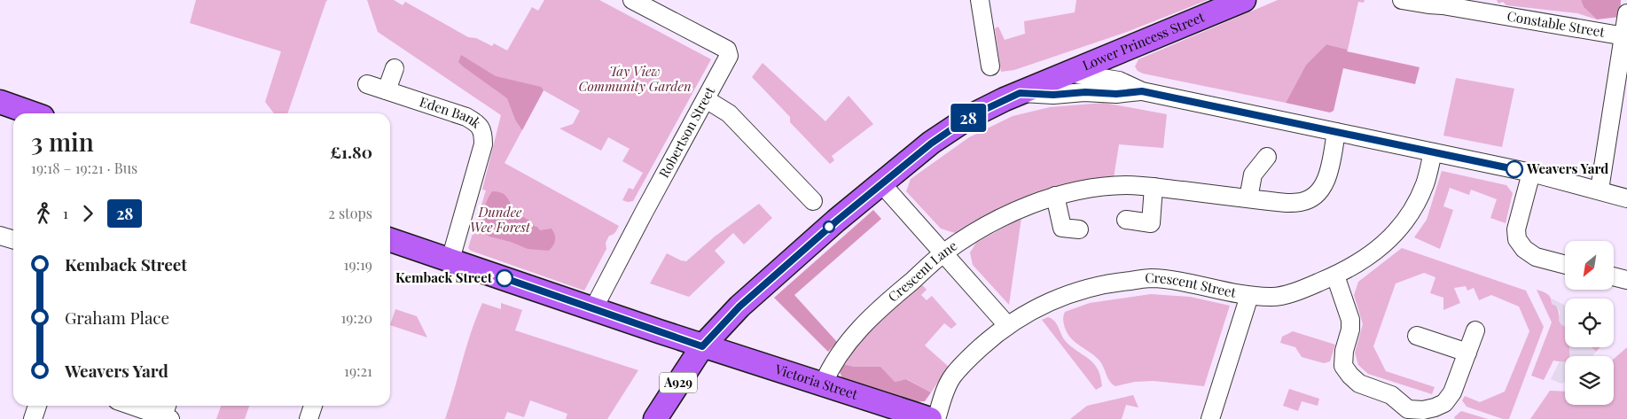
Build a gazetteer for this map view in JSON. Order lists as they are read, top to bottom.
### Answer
{
  "streets": {
    "main road": ["Lower Princess Street", "A929", "Victoria Street"],
    "street": [
      "Constable Street",
      "Eden Bank",
      "Robertson Street",
      "Crescent Lane",
      "Crescent Street"
    ]
  },
  "crossings": [
    ["Lower Princess Street", "A929"],
    ["Lower Princess Street", "Victoria Street"],
    ["Eden Bank", "Victoria Street"],
    ["Robertson Street", "Victoria Street"],
    ["Crescent Lane", "Victoria Street"],
    ["A929", "Victoria Street"]
  ],
  "parks": ["Tay View Community Garden", "Dundee Wee Forest"],
  "places": ["Weavers Yard", "Kemback Street"],
  "lines": ["bus line 28"],
  "north": "bottom left",
  "page": {
    "on_map": "28",
    "heading": ["3 min", "19:18 – 19:21 · Bus", "£1.80"],
    "legs": ["1", "28", "2 stops"],
    "list": [
      {
        "name": "Kemback Street",
        "value": "19:19"
      },
      {
        "name": "Graham Place",
        "value": "19:20"
      },
      {
        "name": "Weavers Yard",
        "value": "19:21"
      }
    ]
  }
}
